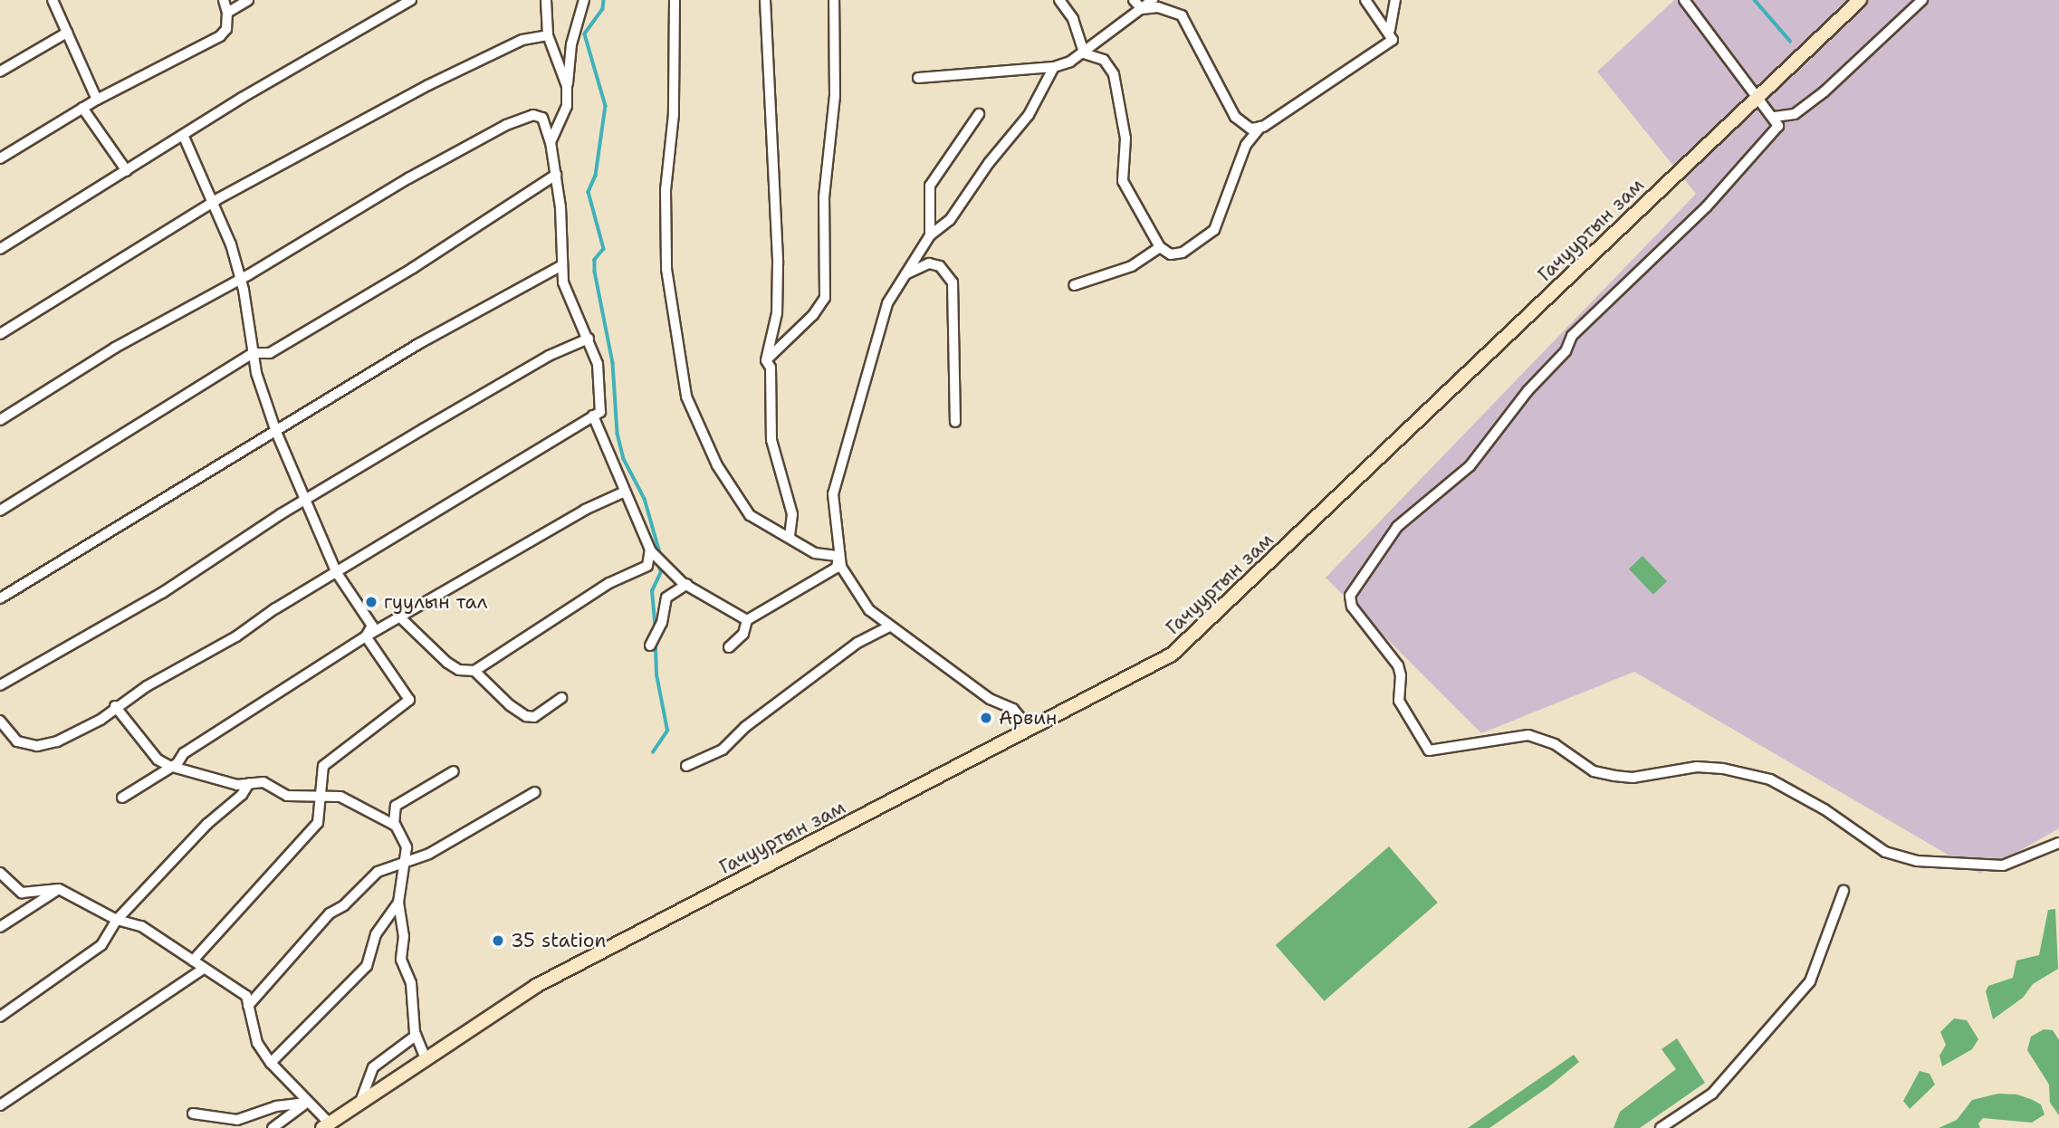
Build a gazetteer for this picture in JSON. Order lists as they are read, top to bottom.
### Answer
{
  "streets": {
    "main road": ["Гачууртын зам"]
  },
  "places": ["гуулын тал", "Арвин", "35 station"]
}
